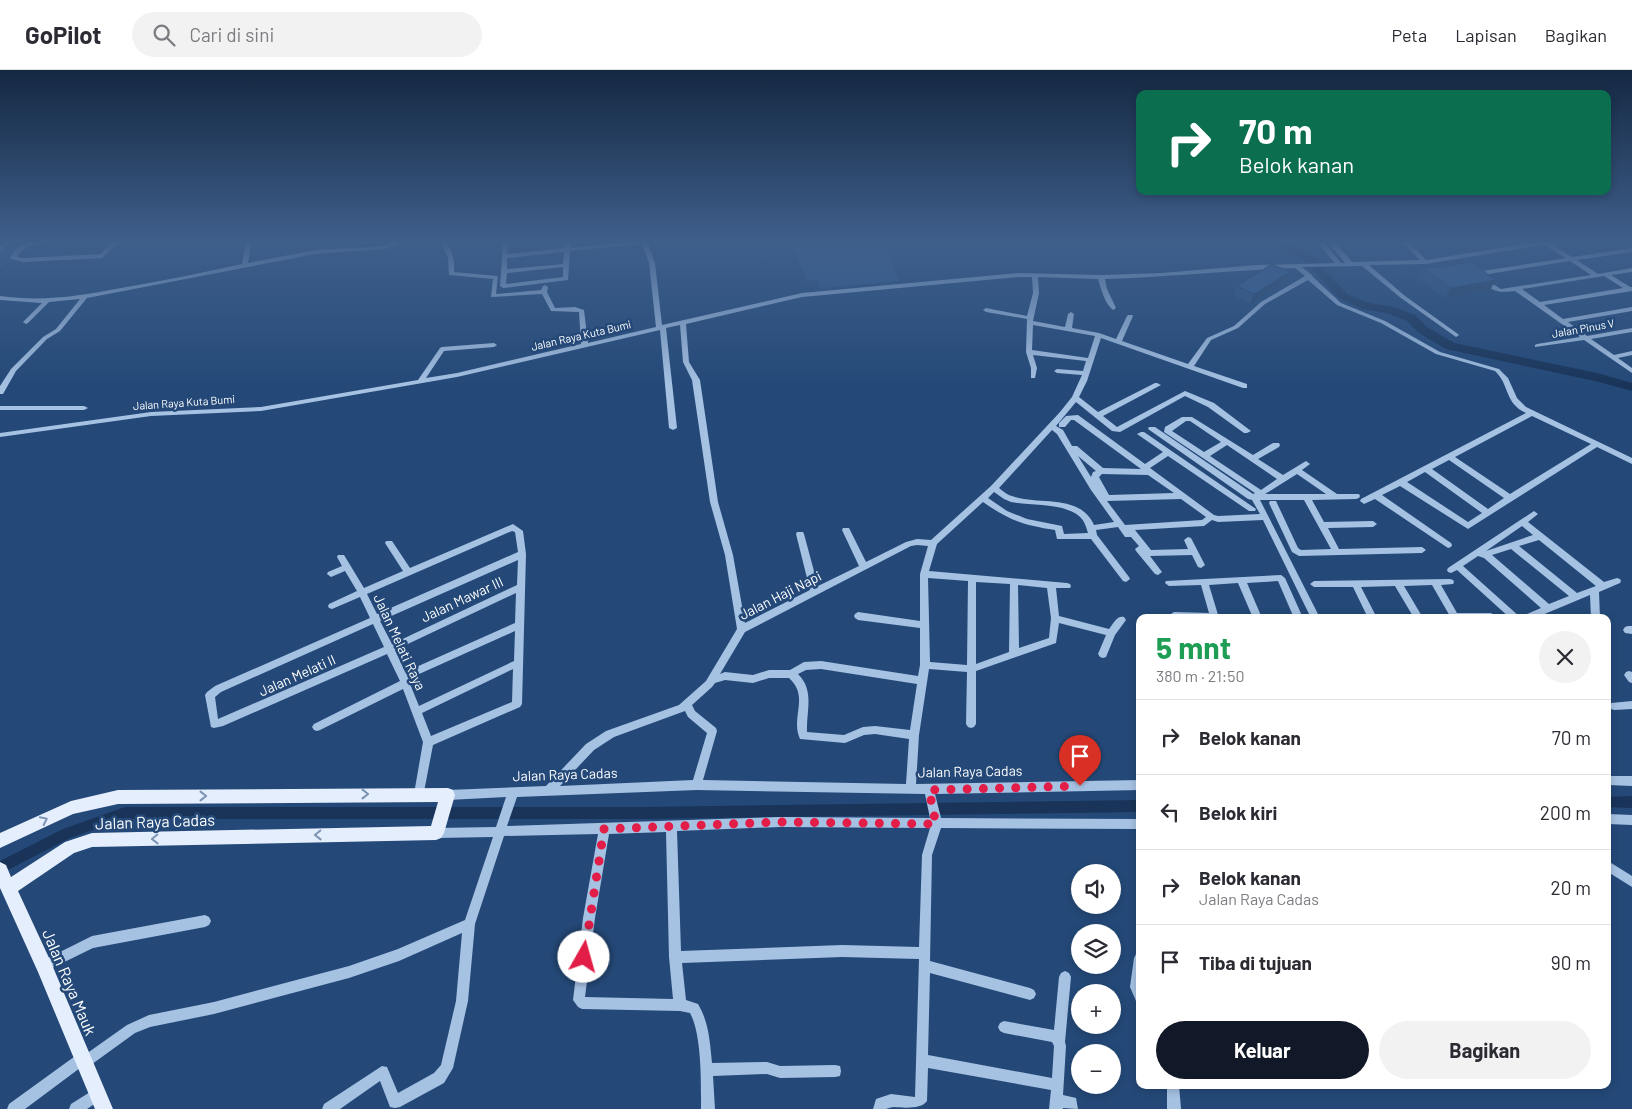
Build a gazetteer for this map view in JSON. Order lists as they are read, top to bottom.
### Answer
{
  "streets": {
    "main road": ["Jalan Raya Cadas", "Jalan Raya Mauk"],
    "street": [
      "Jalan Pinus V",
      "Jalan Raya Kuta Bumi",
      "Jalan Haji Napi",
      "Jalan Mawar III",
      "Jalan Melati Raya",
      "Jalan Melati II"
    ]
  },
  "crossings": [
    ["Jalan Haji Napi", "Jalan Raya Cadas"],
    ["Jalan Mawar III", "Jalan Melati Raya"],
    ["Jalan Mawar III", "Jalan Melati II"],
    ["Jalan Melati Raya", "Jalan Melati II"],
    ["Jalan Raya Cadas", "Jalan Raya Mauk"]
  ],
  "page": {
    "header": "GoPilot",
    "search": "Cari di sini",
    "nav": ["Peta", "Lapisan", "Bagikan"],
    "turn": ["70 m", "Belok kanan"],
    "heading": ["5 mnt", "380 m · 21:50"],
    "list": [
      {
        "name": "Belok kanan",
        "value": "70 m"
      },
      {
        "name": "Belok kiri",
        "value": "200 m"
      },
      {
        "name": "Belok kanan",
        "note": "Jalan Raya Cadas",
        "value": "20 m"
      },
      {
        "name": "Tiba di tujuan",
        "value": "90 m"
      }
    ],
    "map_buttons": ["+", "−"],
    "buttons": ["Keluar", "Bagikan"]
  }
}
